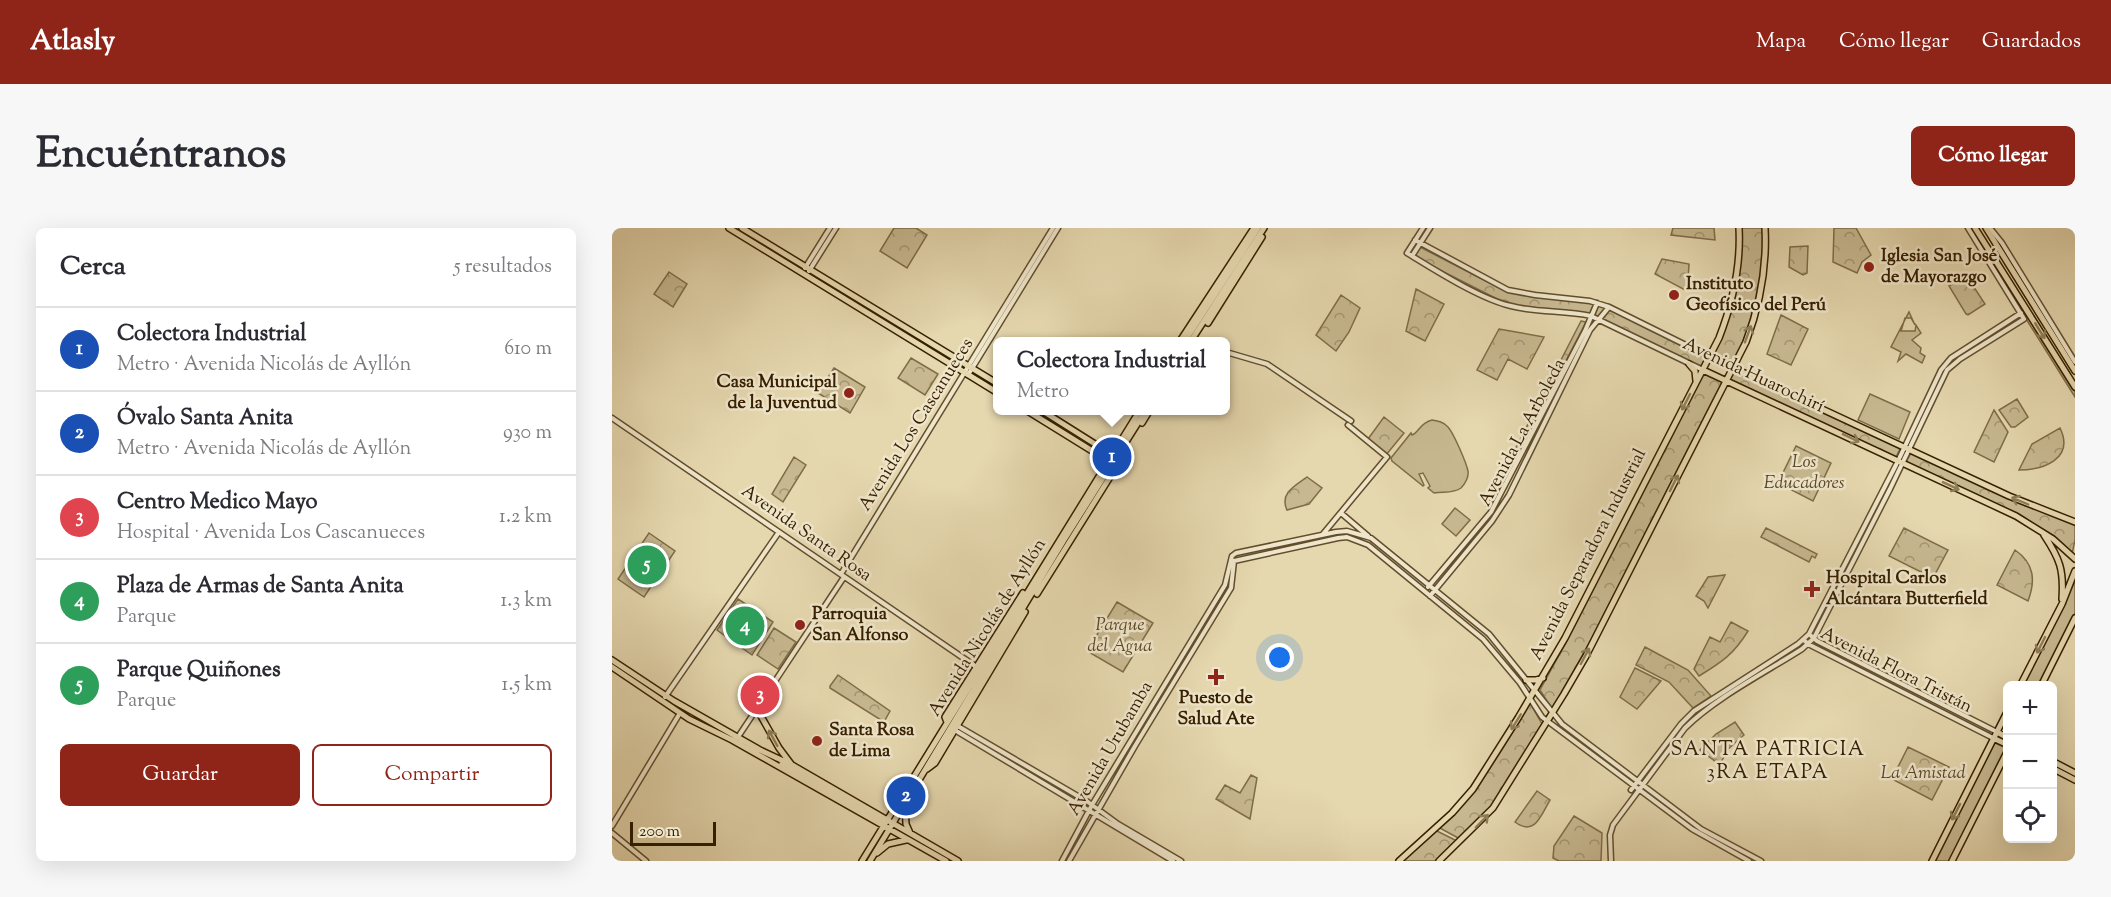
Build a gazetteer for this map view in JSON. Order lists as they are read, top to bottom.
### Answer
{
  "streets": {
    "main road": [
      "Avenida Huarochirí",
      "Avenida Separadora Industrial",
      "Avenida Nicolás de Ayllón",
      "Avenida Flora Tristán"
    ],
    "street": [
      "Avenida Los Cascanueces",
      "Avenida La Arboleda",
      "Avenida Santa Rosa",
      "Avenida Urubamba"
    ]
  },
  "crossings": [
    ["Avenida Huarochirí", "Avenida La Arboleda"],
    ["Avenida Huarochirí", "Avenida Separadora Industrial"],
    ["Avenida Los Cascanueces", "Avenida Santa Rosa"],
    ["Avenida Santa Rosa", "Avenida Nicolás de Ayllón"]
  ],
  "districts": ["SANTA PATRICIA 3RA ETAPA"],
  "parks": ["Los Educadores", "Parque del Agua", "La Amistad"],
  "places": {
    "other": [
      "Iglesia San José de Mayorazgo",
      "Instituto Geofísico del Perú",
      "Casa Municipal de la Juventud",
      "Parroquia San Alfonso",
      "Santa Rosa de Lima"
    ],
    "health": ["Hospital Carlos Alcántara Butterfield", "Puesto de Salud Ate"]
  },
  "scale_bar": "200 m",
  "page": {
    "header": "Atlasly",
    "nav": ["Mapa", "Cómo llegar", "Guardados"],
    "title": "Encuéntranos",
    "buttons": [
      "Cómo llegar",
      ["Guardar", "Compartir"]
    ],
    "heading": ["Cerca", "5 resultados"],
    "list": [
      {
        "mark": "1",
        "name": "Colectora Industrial",
        "note": "Metro · Avenida Nicolás de Ayllón",
        "value": "610 m"
      },
      {
        "mark": "2",
        "name": "Óvalo Santa Anita",
        "note": "Metro · Avenida Nicolás de Ayllón",
        "value": "930 m"
      },
      {
        "mark": "3",
        "name": "Centro Medico Mayo",
        "note": "Hospital · Avenida Los Cascanueces",
        "value": "1.2 km"
      },
      {
        "mark": "4",
        "name": "Plaza de Armas de Santa Anita",
        "note": "Parque",
        "value": "1.3 km"
      },
      {
        "mark": "5",
        "name": "Parque Quiñones",
        "note": "Parque",
        "value": "1.5 km"
      }
    ],
    "popup": ["Colectora Industrial", "Metro"],
    "pins": [
      "1",
      "5",
      "4",
      "3",
      "2"
    ],
    "map_buttons": ["+", "−"],
    "scale": "200 m"
  }
}
